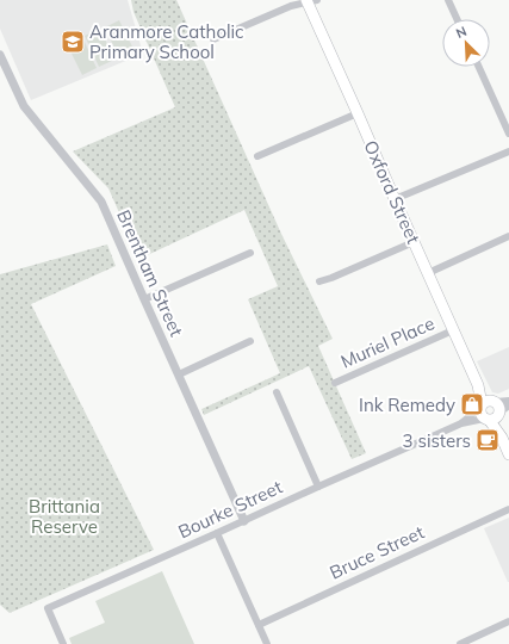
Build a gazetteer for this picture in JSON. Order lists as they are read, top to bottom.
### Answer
{
  "streets": {
    "main road": ["Oxford Street"],
    "street": [
      "Brentham Street",
      "Muriel Place",
      "Bourke Street",
      "Bruce Street"
    ]
  },
  "crossings": [
    ["Oxford Street", "Muriel Place"],
    ["Oxford Street", "Bourke Street"],
    ["Brentham Street", "Bourke Street"]
  ],
  "parks": ["Brittania Reserve"],
  "places": {
    "school or university": ["Aranmore Catholic Primary School"],
    "shop": ["Ink Remedy"],
    "cafe": ["3 sisters"]
  },
  "north": "top left"
}
